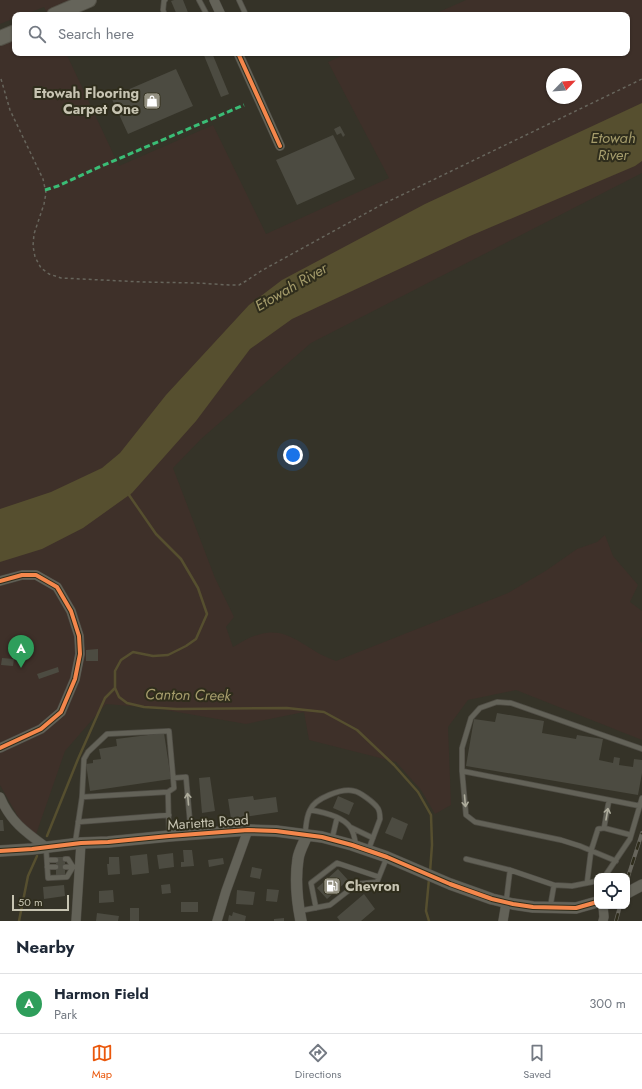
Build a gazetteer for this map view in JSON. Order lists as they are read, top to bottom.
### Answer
{
  "streets": {
    "street": ["Marietta Road"]
  },
  "water": ["Etowah River", "Canton Creek"],
  "places": {
    "shop": ["Etowah Flooring Carpet One"],
    "fuel station": ["Chevron"]
  },
  "scale_bar": "50 m",
  "north": "top right",
  "page": {
    "search": "Search here",
    "pins": "A",
    "scale": "50 m",
    "heading": "Nearby",
    "list": [
      {
        "mark": "A",
        "name": "Harmon Field",
        "note": "Park",
        "value": "300 m"
      }
    ],
    "nav": ["Map", "Directions", "Saved"]
  }
}
